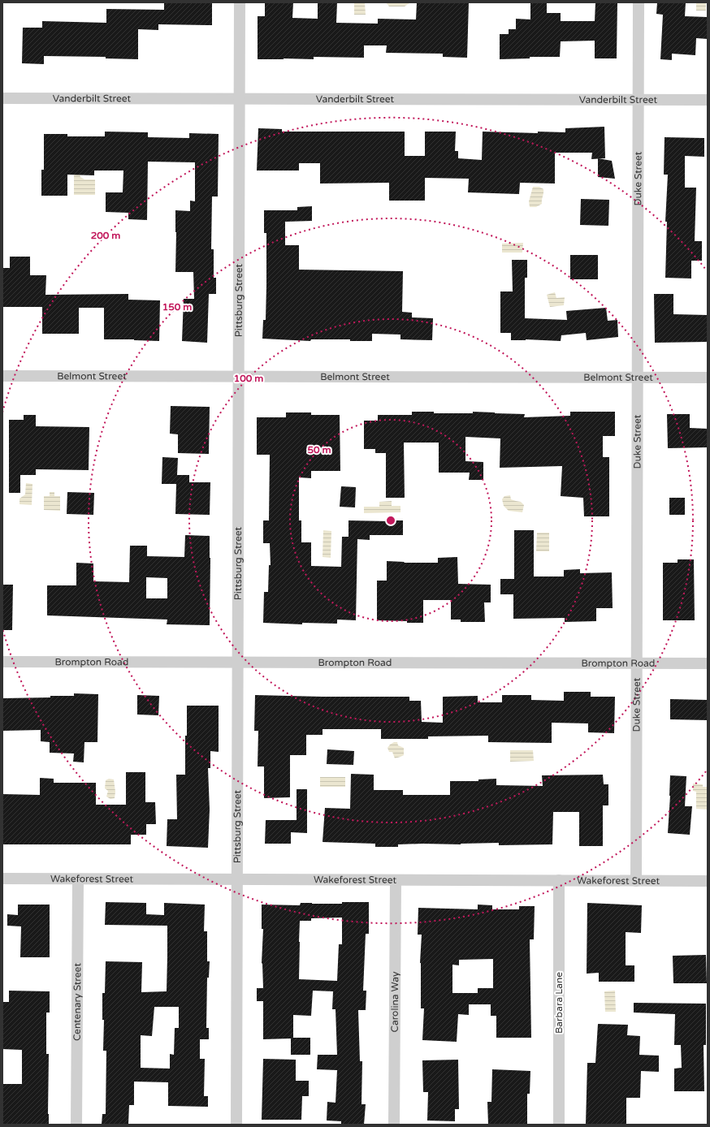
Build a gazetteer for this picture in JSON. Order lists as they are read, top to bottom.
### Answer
{
  "streets": {
    "street": [
      "Vanderbilt Street",
      "Duke Street",
      "Pittsburg Street",
      "Belmont Street",
      "Brompton Road",
      "Wakeforest Street",
      "Centenary Street",
      "Carolina Way",
      "Barbara Lane"
    ]
  },
  "crossings": [
    ["Vanderbilt Street", "Duke Street"],
    ["Vanderbilt Street", "Pittsburg Street"],
    ["Duke Street", "Belmont Street"],
    ["Duke Street", "Brompton Road"],
    ["Duke Street", "Wakeforest Street"],
    ["Pittsburg Street", "Belmont Street"],
    ["Pittsburg Street", "Brompton Road"],
    ["Pittsburg Street", "Wakeforest Street"],
    ["Wakeforest Street", "Centenary Street"],
    ["Wakeforest Street", "Carolina Way"],
    ["Wakeforest Street", "Barbara Lane"]
  ],
  "rings": [
    "200 m",
    "150 m",
    "100 m",
    "50 m"
  ]
}
